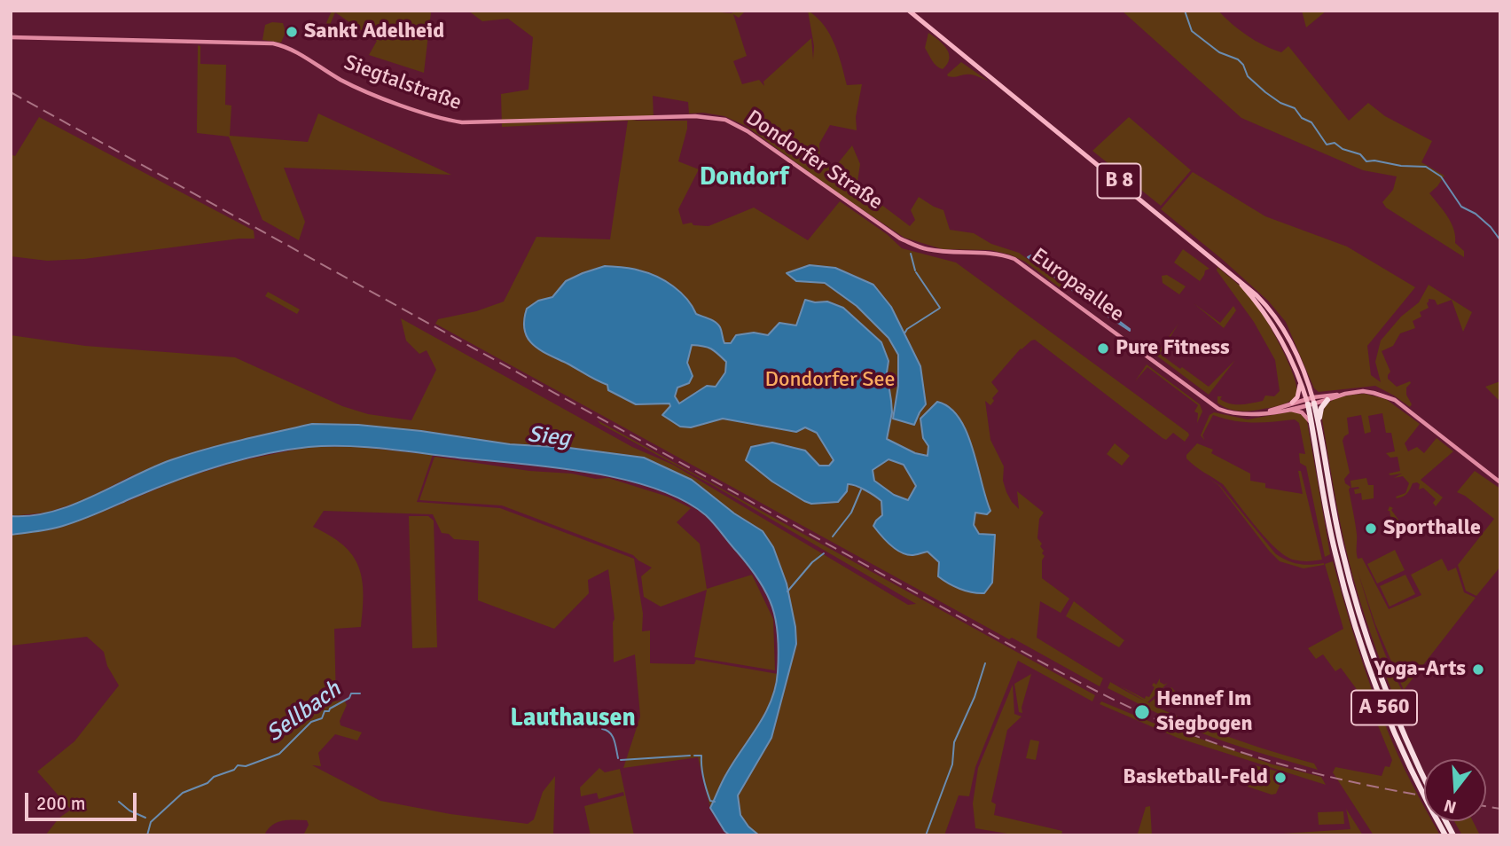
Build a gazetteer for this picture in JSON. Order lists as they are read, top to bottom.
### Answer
{
  "streets": {
    "highway": ["A 560"],
    "main road": [
      "Siegtalstraße",
      "Dondorfer Straße",
      "B 8",
      "Europaallee"
    ]
  },
  "crossings": [
    ["Siegtalstraße", "Dondorfer Straße"],
    ["Dondorfer Straße", "Europaallee"],
    ["B 8", "Europaallee"],
    ["B 8", "A 560"],
    ["Europaallee", "A 560"]
  ],
  "districts": ["Dondorf", "Lauthausen"],
  "water": ["Sieg", "Sellbach"],
  "parks": ["Dondorfer See"],
  "places": [
    "Sankt Adelheid",
    "Pure Fitness",
    "Sporthalle",
    "Yoga-Arts",
    "Hennef Im Siegbogen",
    "Basketball-Feld"
  ],
  "scale_bar": "200 m",
  "north": "bottom"
}
